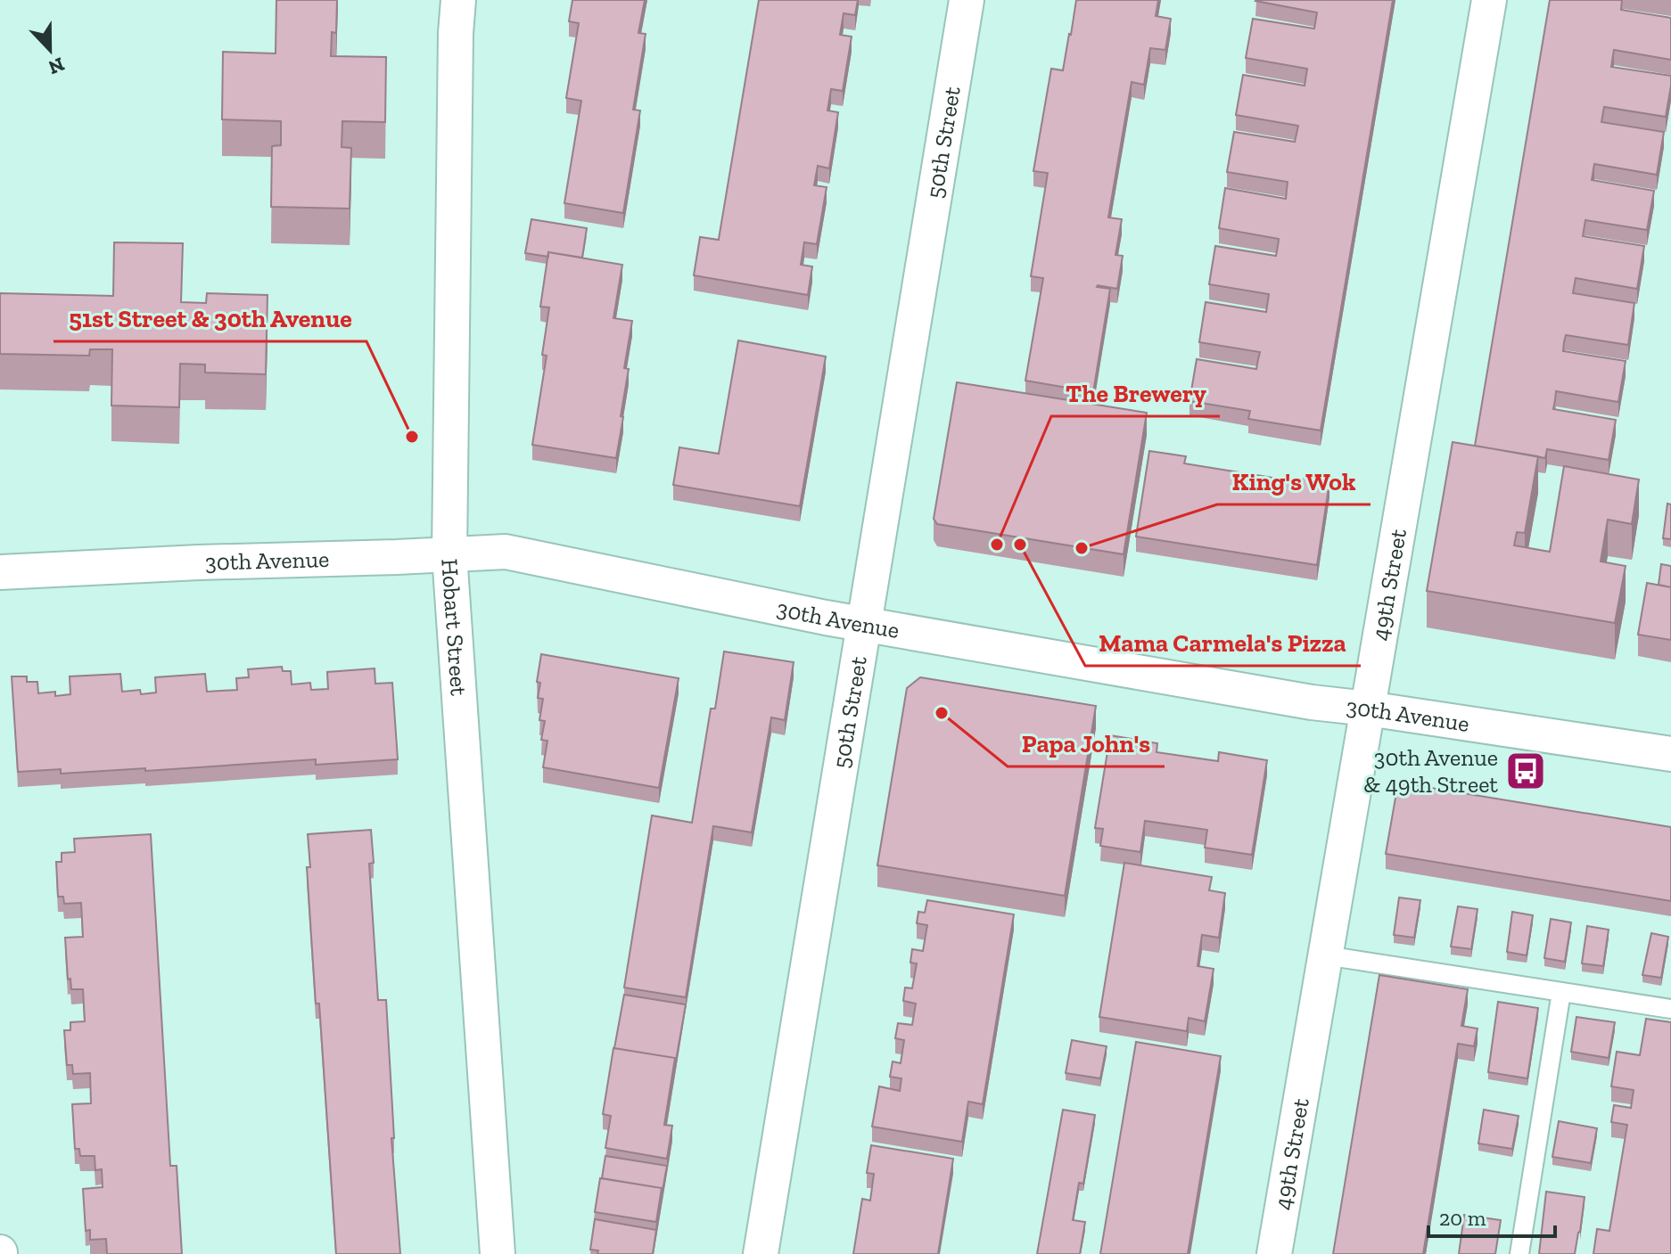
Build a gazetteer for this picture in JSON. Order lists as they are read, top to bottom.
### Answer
{
  "streets": {
    "street": [
      "50th Street",
      "30th Avenue",
      "49th Street",
      "Hobart Street"
    ]
  },
  "crossings": [
    ["50th Street", "30th Avenue"],
    ["30th Avenue", "49th Street"],
    ["30th Avenue", "Hobart Street"]
  ],
  "places": {
    "other": [
      "51st Street & 30th Avenue",
      "The Brewery",
      "Mama Carmela's Pizza",
      "King's Wok",
      "Papa John's"
    ],
    "bus stop": ["30th Avenue & 49th Street"]
  },
  "scale_bar": "20 m",
  "north": "bottom"
}
